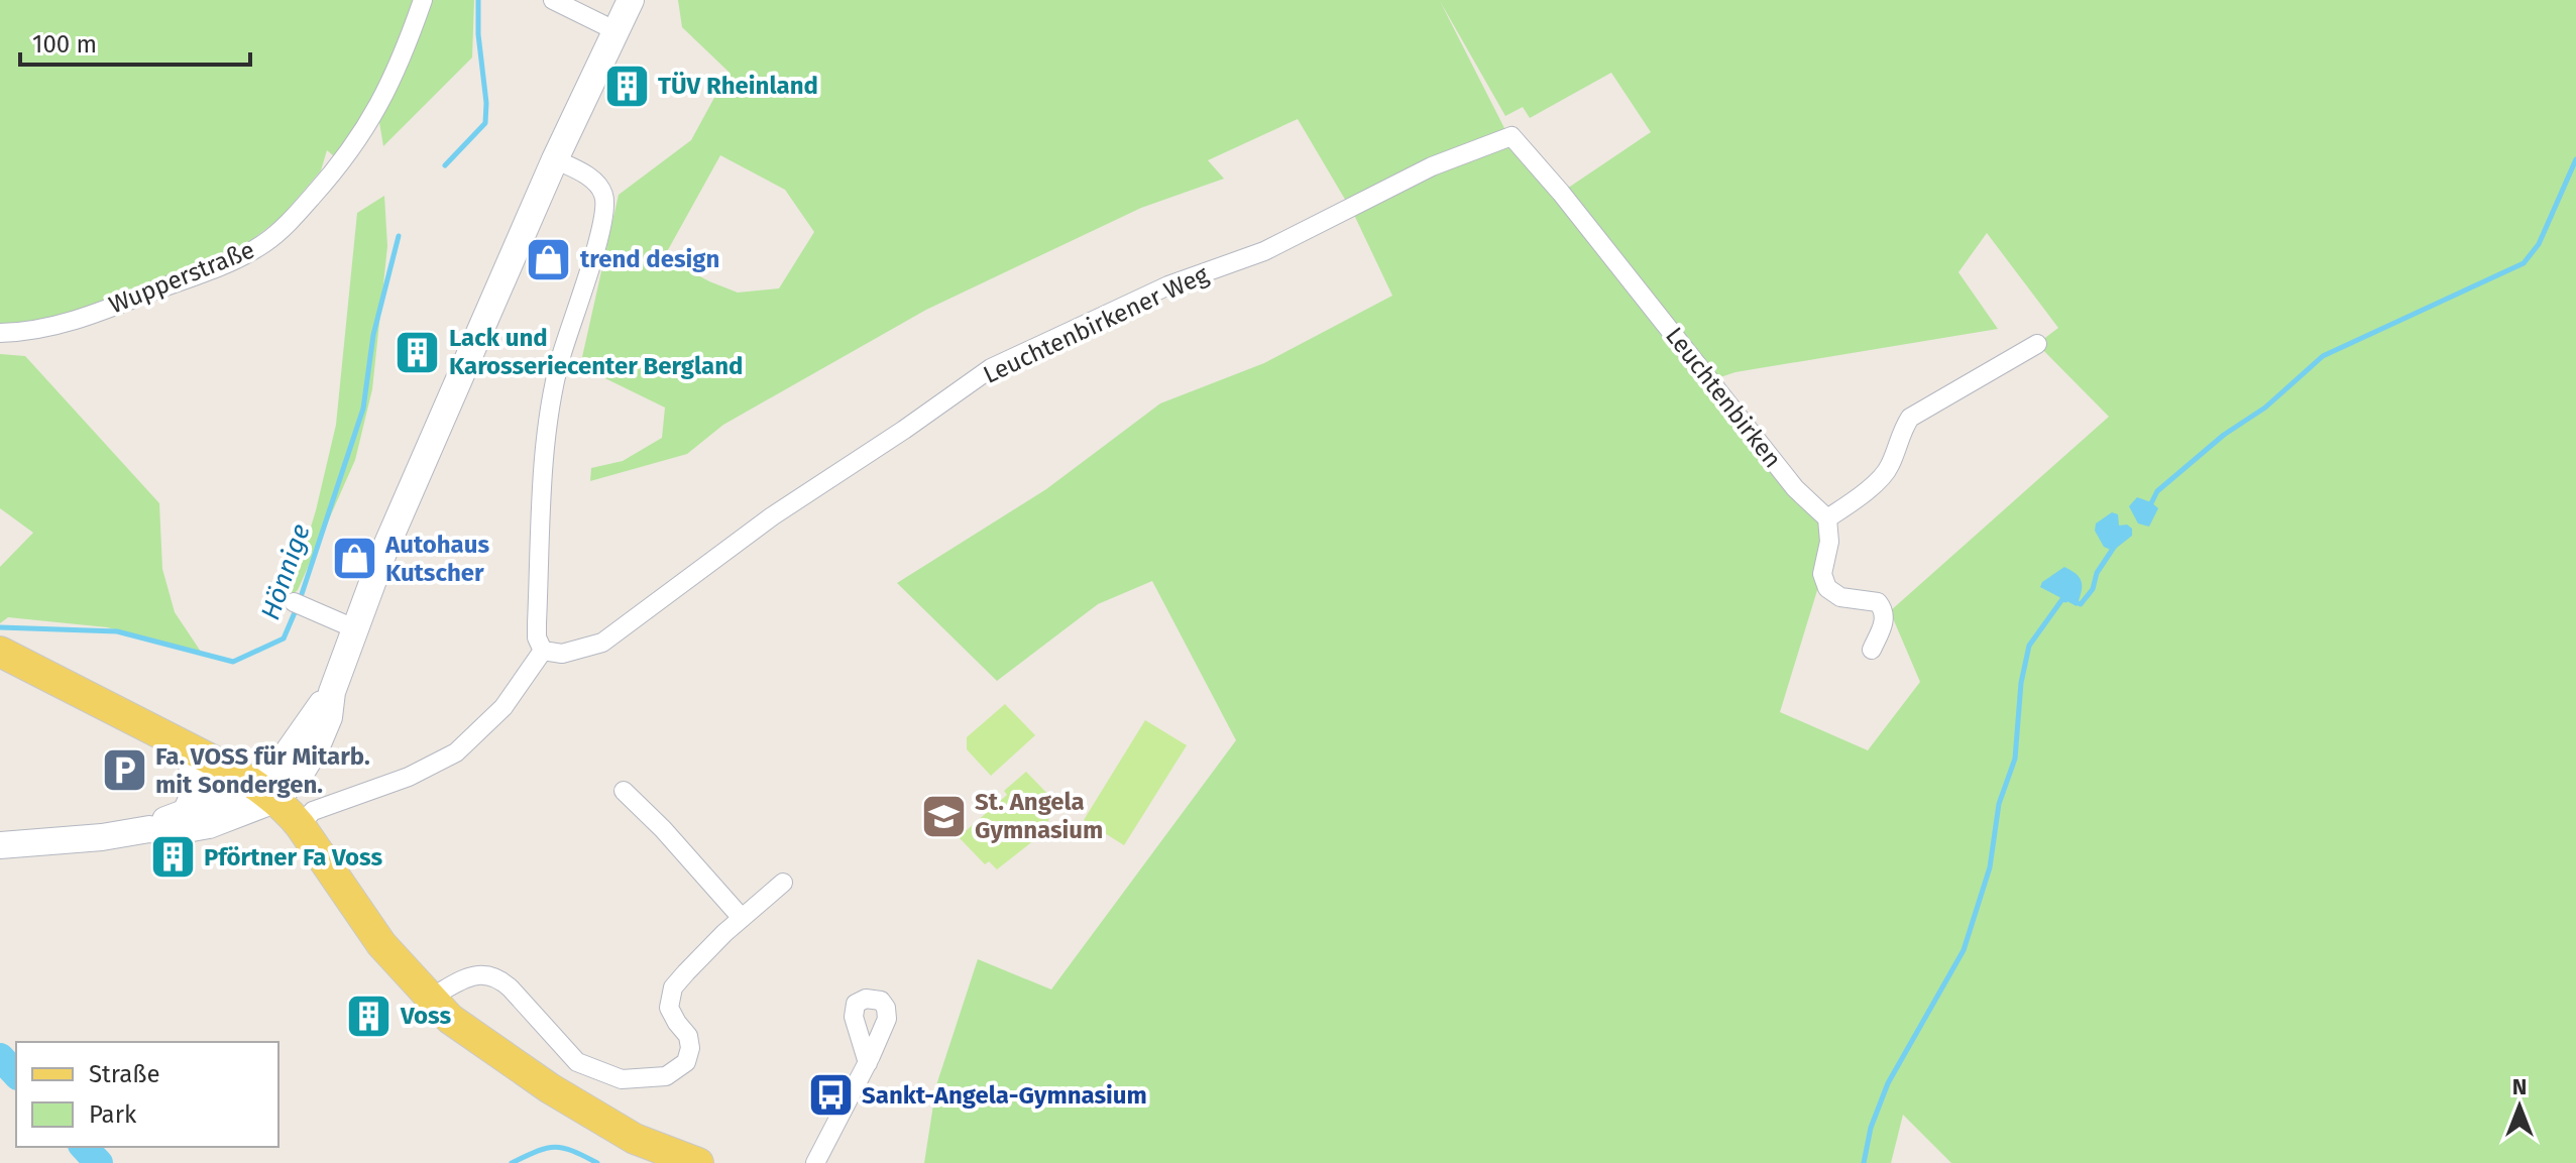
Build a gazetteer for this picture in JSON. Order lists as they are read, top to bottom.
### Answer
{
  "streets": {
    "street": ["Wupperstraße", "Leuchtenbirkener Weg", "Leuchtenbirken"]
  },
  "crossings": [
    ["Leuchtenbirkener Weg", "Leuchtenbirken"]
  ],
  "water": ["Hönnige"],
  "places": {
    "building": [
      "TÜV Rheinland",
      "Lack und Karosseriecenter Bergland",
      "Pförtner Fa Voss",
      "Voss"
    ],
    "shop": ["trend design", "Autohaus Kutscher"],
    "parking": ["Fa. VOSS für Mitarb. mit Sondergen."],
    "school or university": ["St. Angela Gymnasium"],
    "bus stop": ["Sankt-Angela-Gymnasium"]
  },
  "legend": ["Straße", "Park"],
  "scale_bar": "100 m",
  "north": "top"
}
